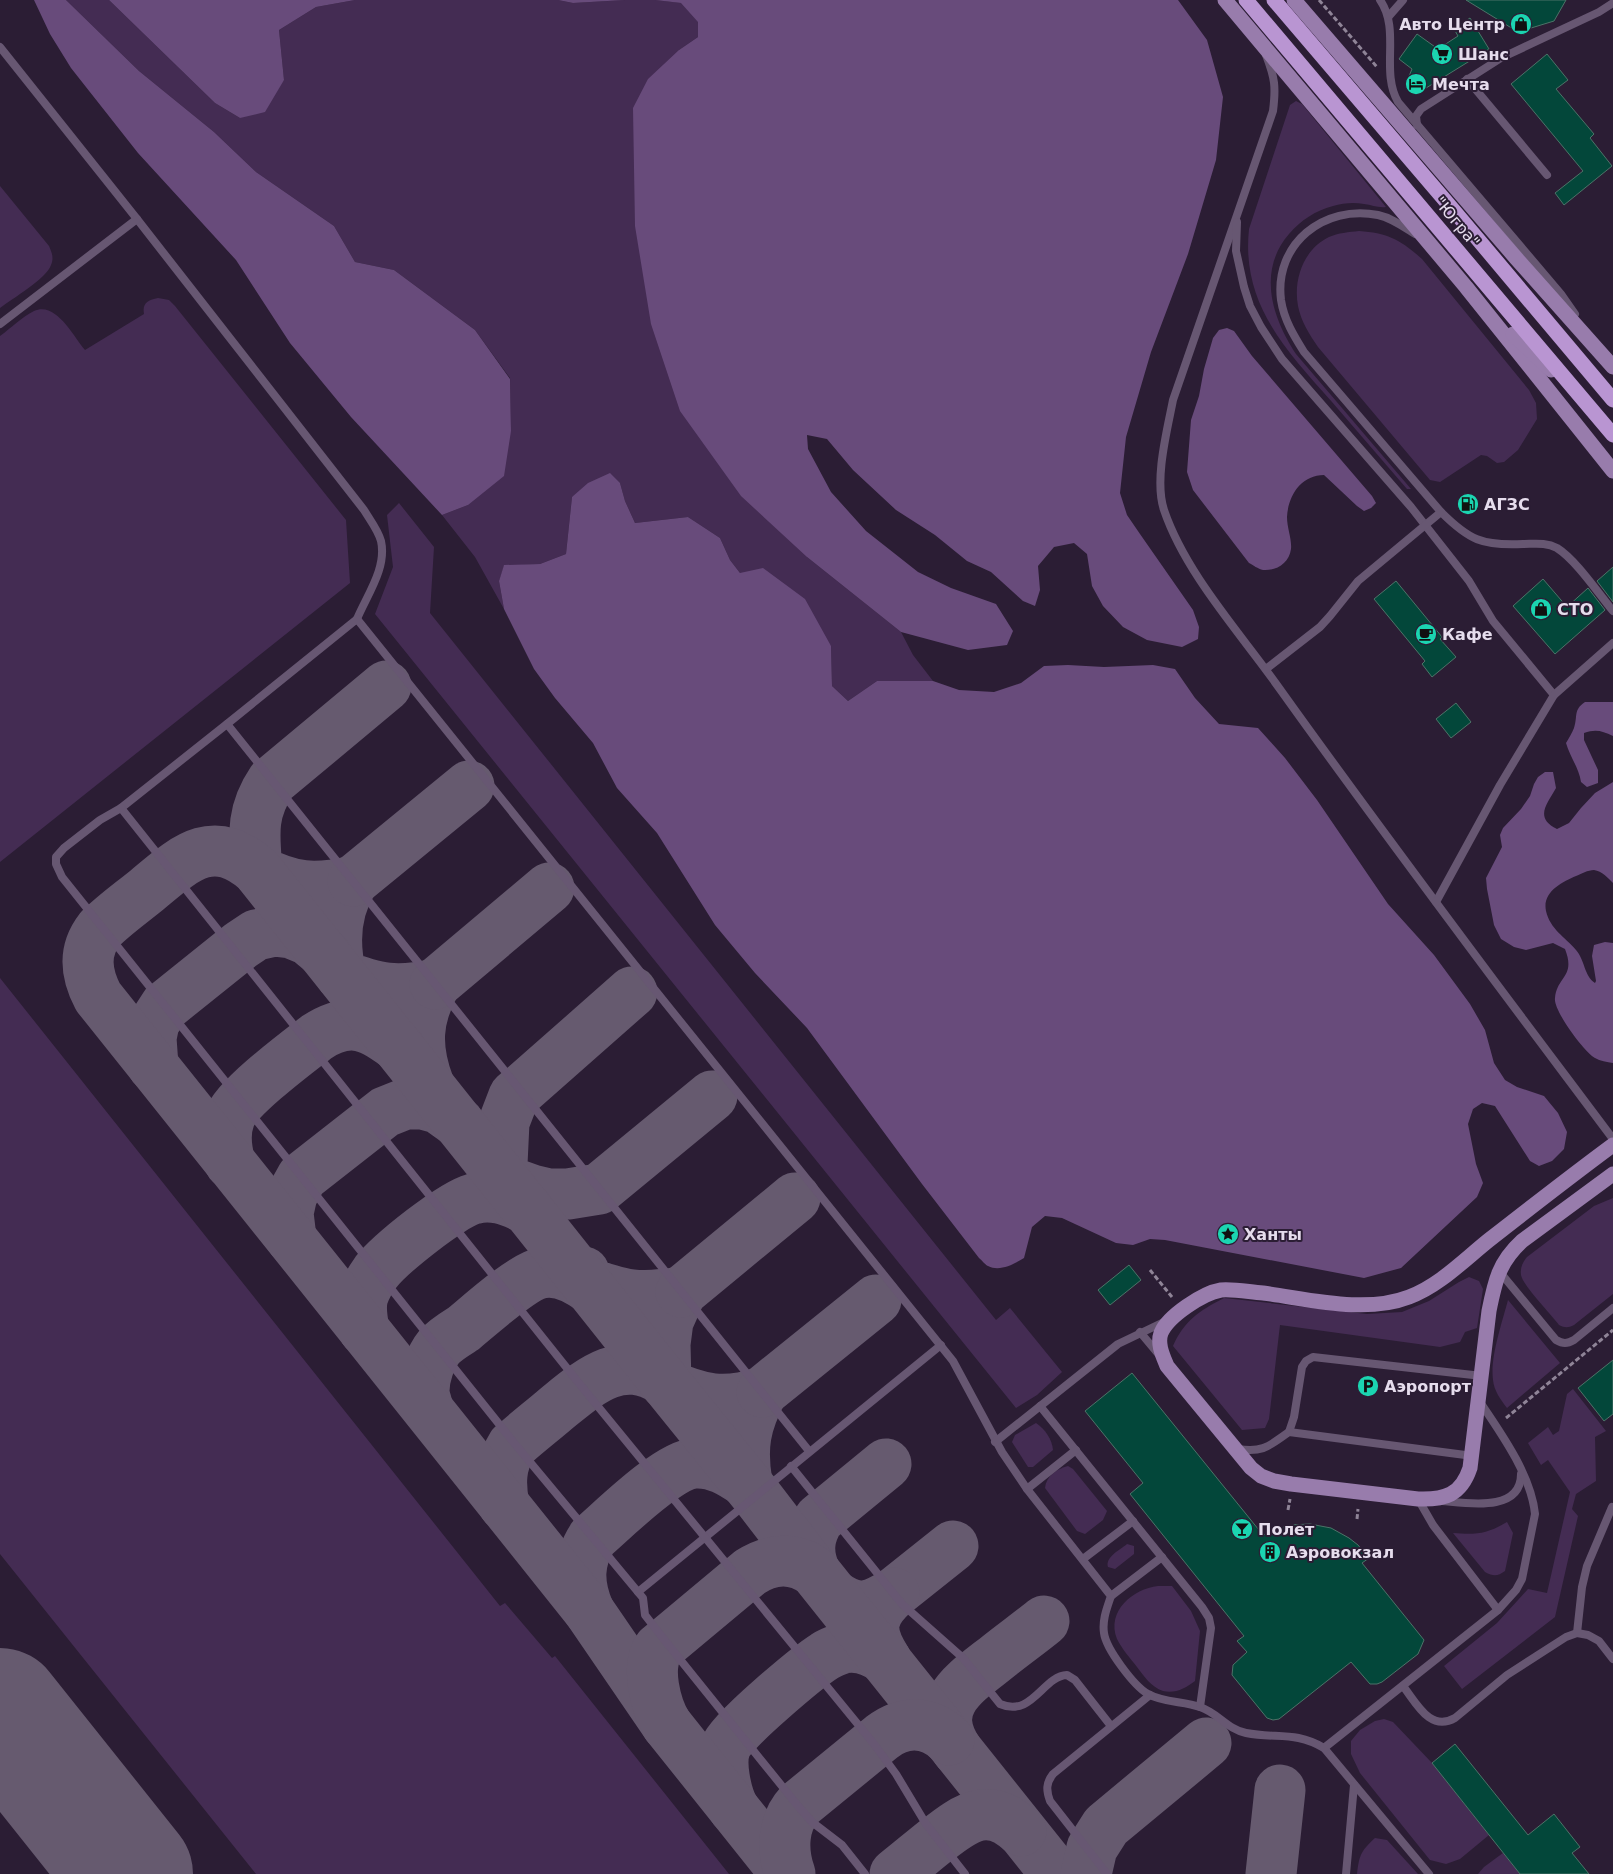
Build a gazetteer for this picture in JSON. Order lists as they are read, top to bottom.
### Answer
{
  "streets": {
    "highway": ["\"Югра\""]
  },
  "places": {
    "shop": ["Авто Центр", "СТО"],
    "supermarket": ["Шанс"],
    "hotel": ["Мечта"],
    "fuel station": ["АГЗС"],
    "cafe": ["Кафе"],
    "place": ["Ханты"],
    "parking": ["Аэропорт"],
    "bar": ["Полет"],
    "building": ["Аэровокзал"]
  }
}
